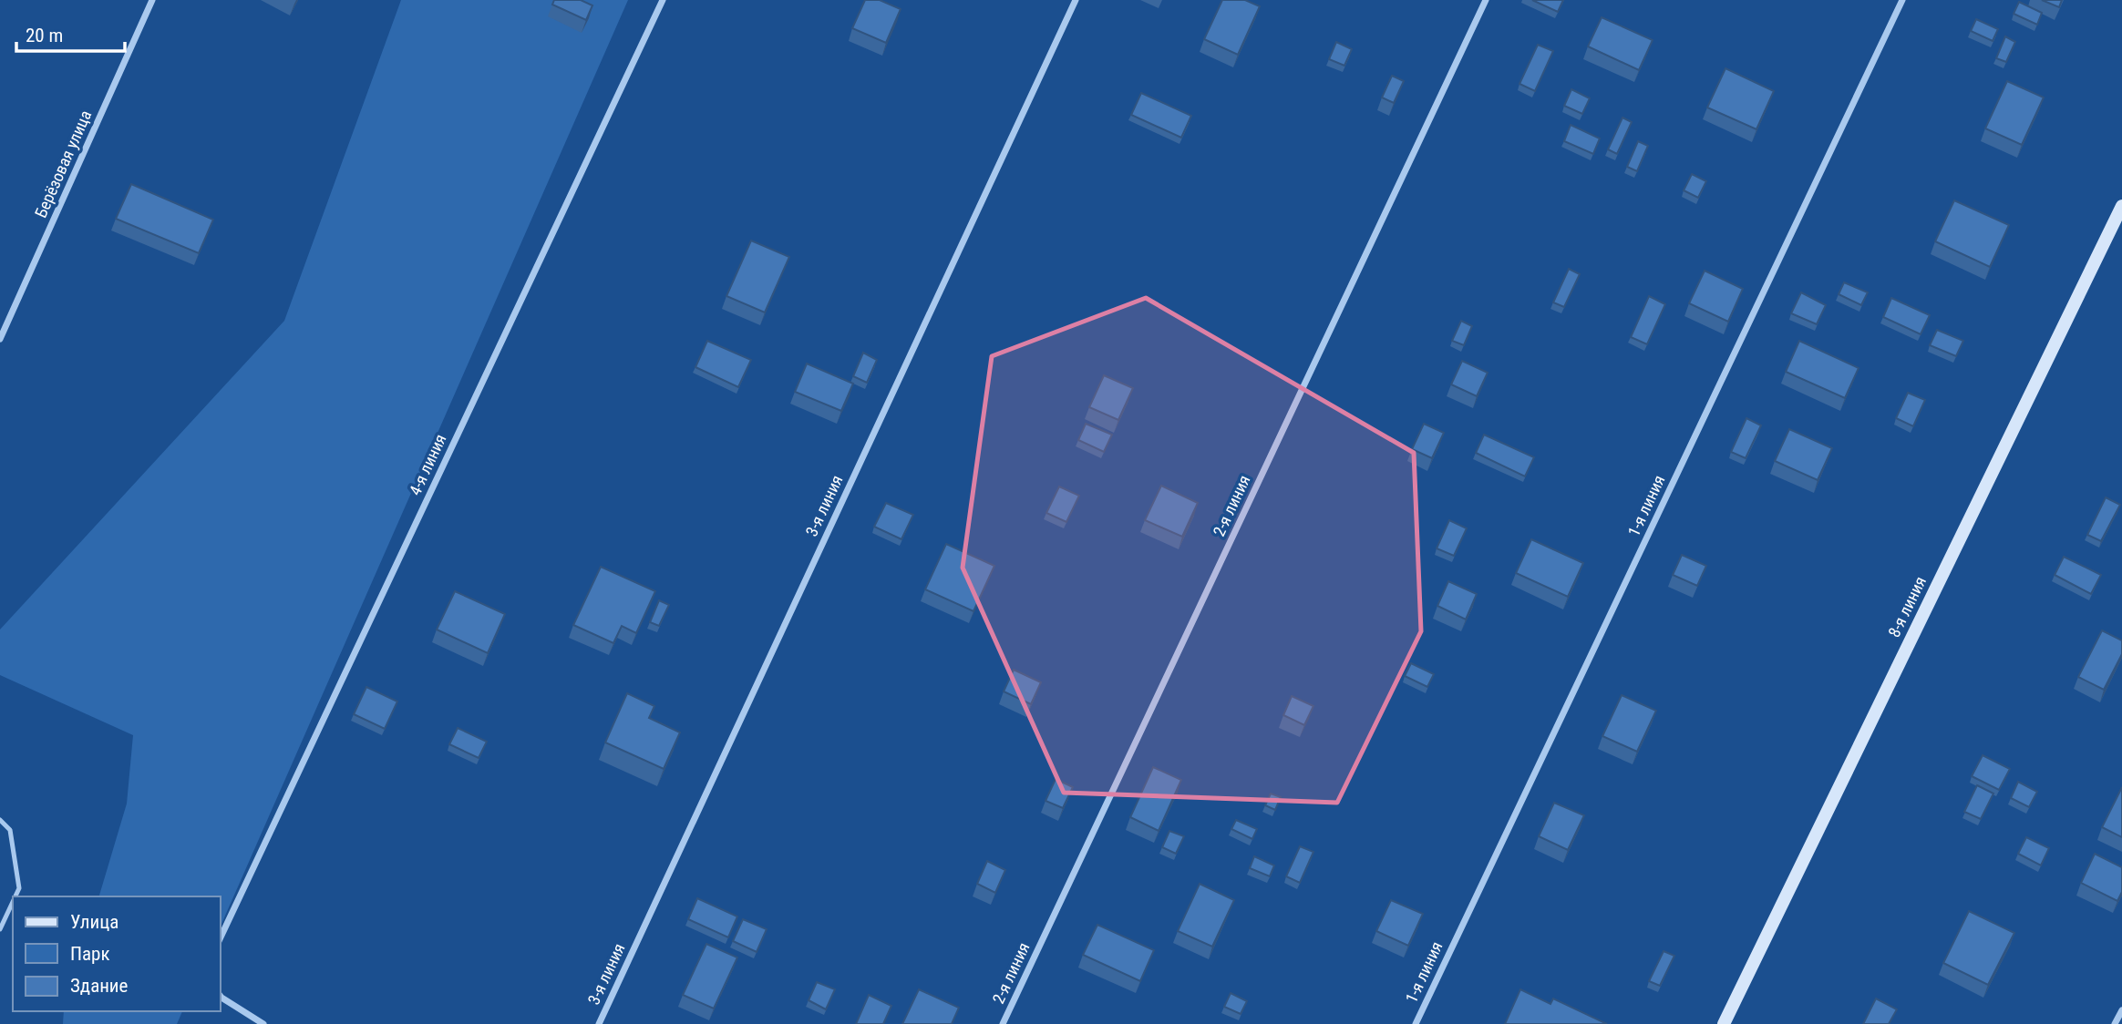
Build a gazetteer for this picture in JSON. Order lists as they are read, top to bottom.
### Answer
{
  "streets": {
    "street": [
      "Берёзовая улица",
      "4-я линия",
      "3-я линия",
      "2-я линия",
      "1-я линия",
      "8-я линия"
    ]
  },
  "legend": ["Улица", "Парк", "Здание"],
  "scale_bar": "20 m"
}
